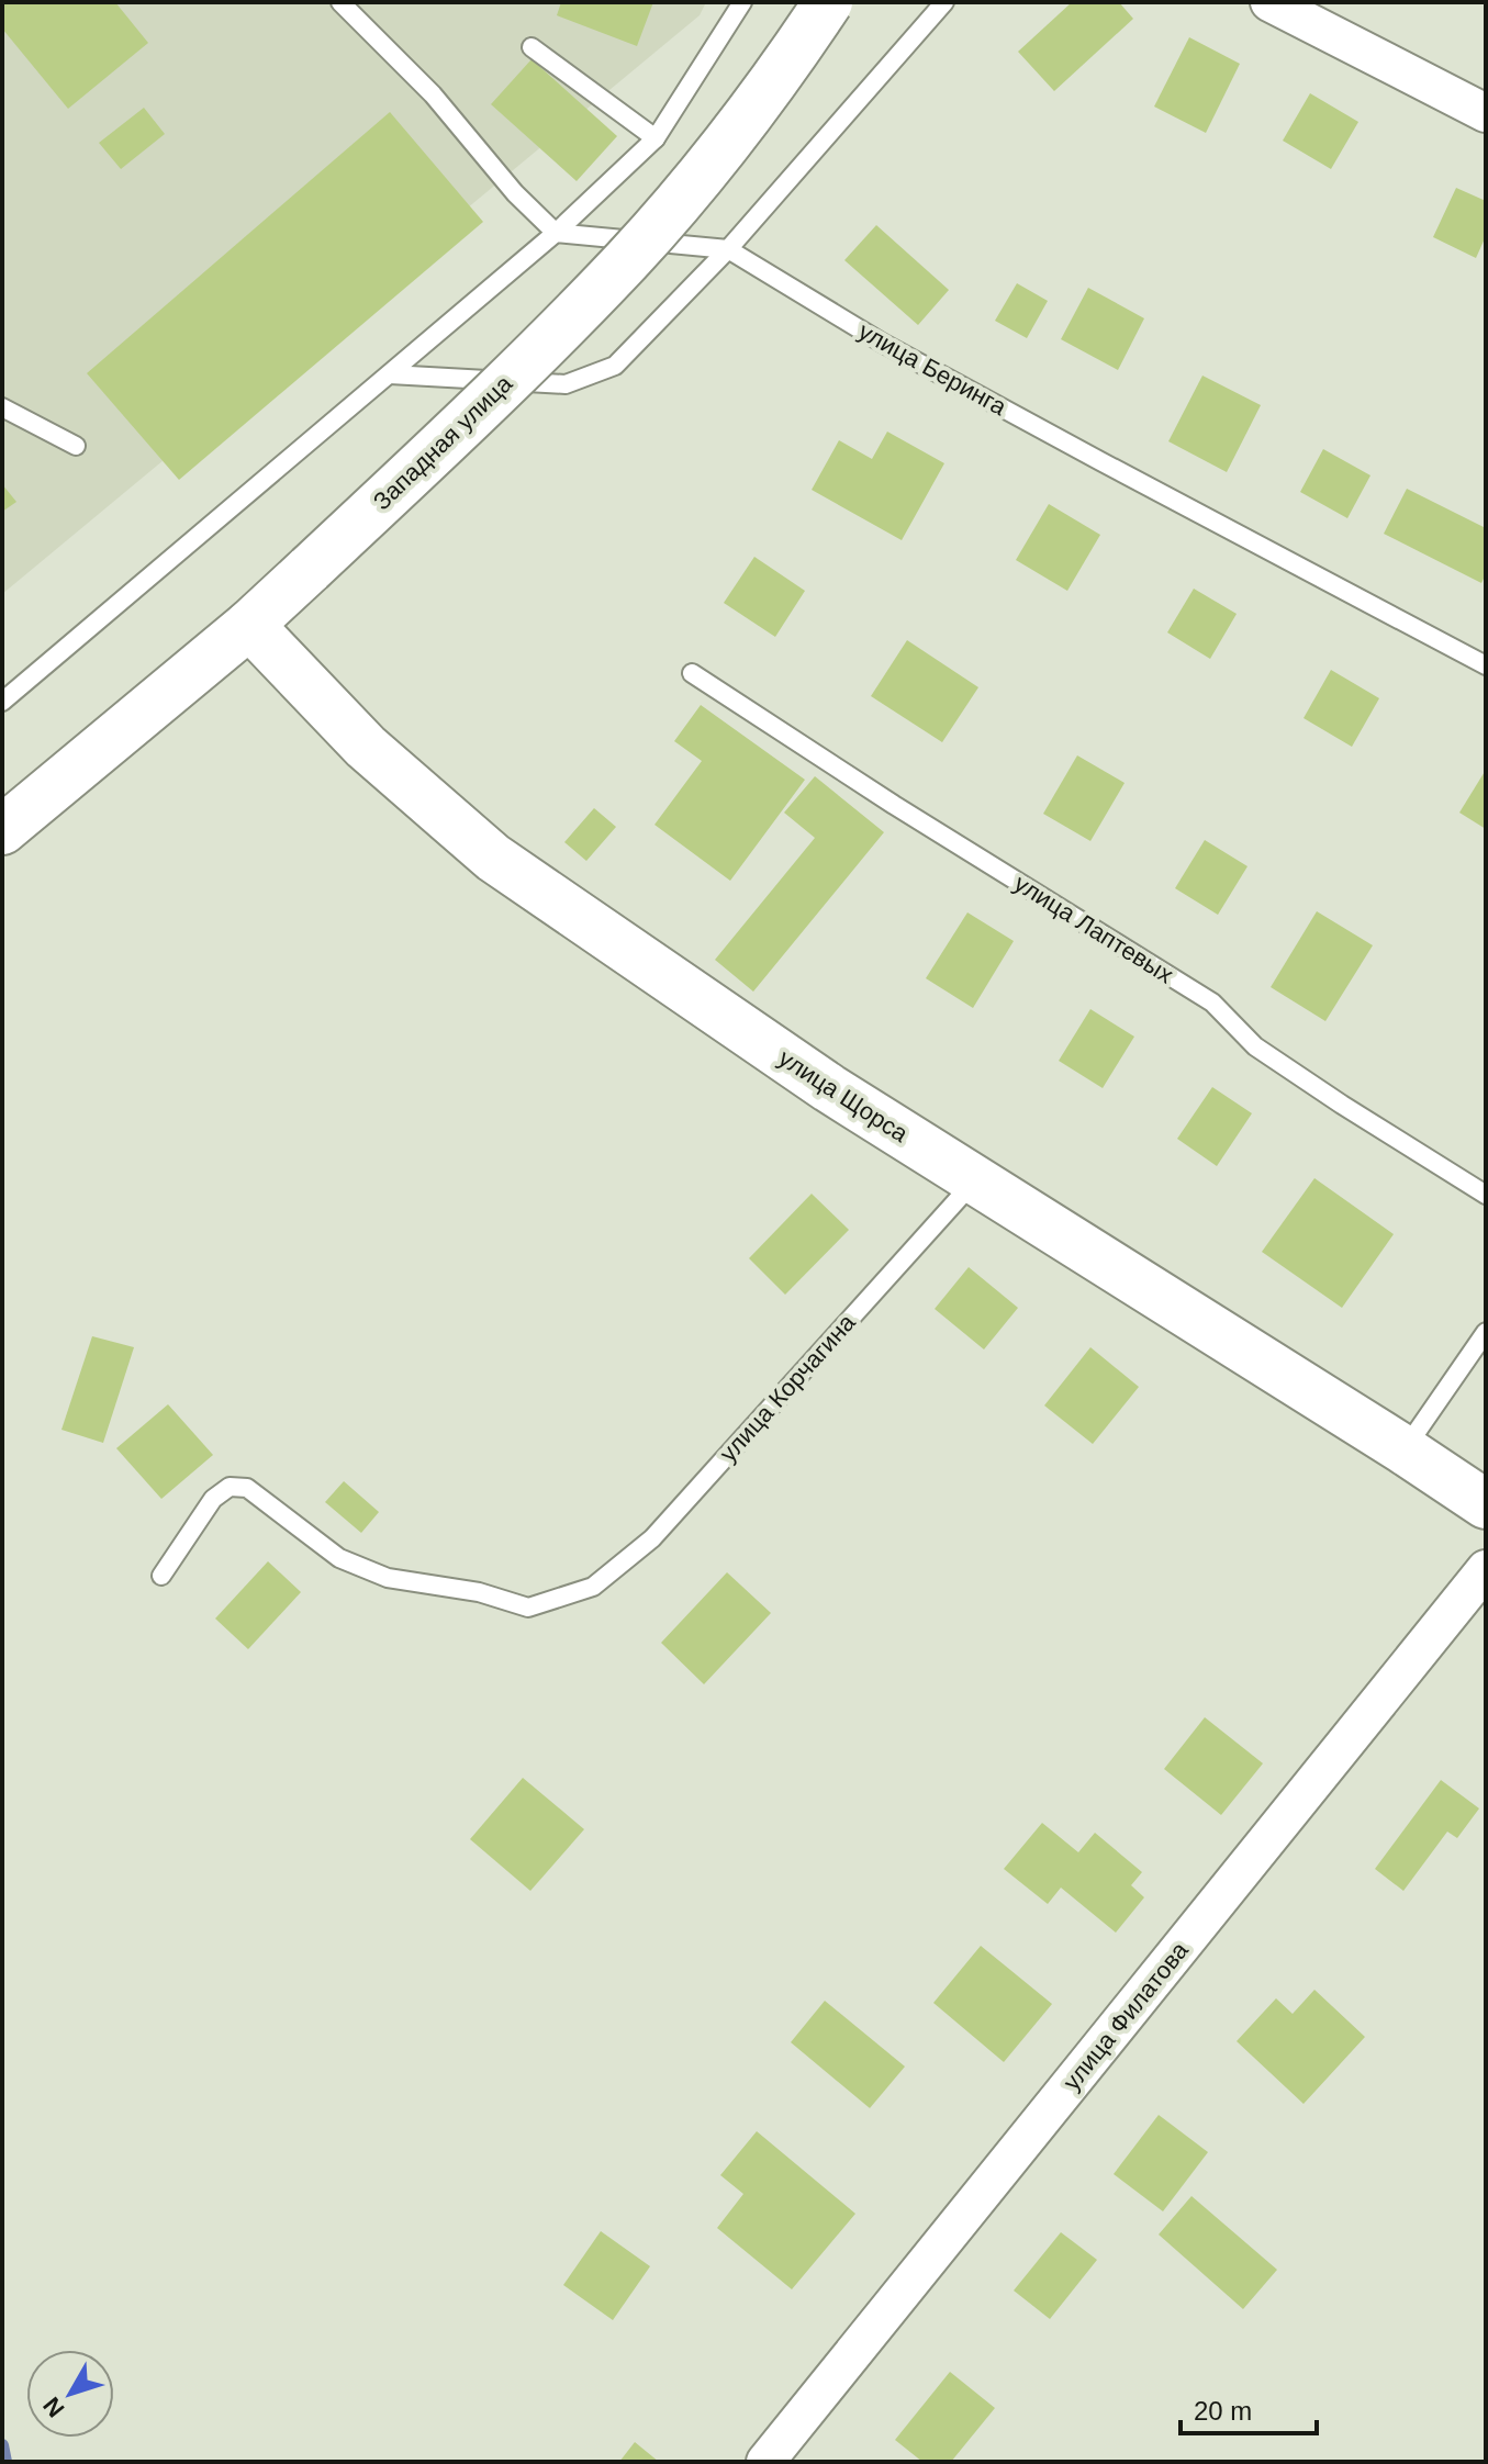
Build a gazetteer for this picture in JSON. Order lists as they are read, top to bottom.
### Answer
{
  "streets": {
    "main road": ["Западная улица", "улица Щорса"],
    "street": ["улица Филатова"],
    "lane": ["улица Беринга", "улица Лаптевых", "улица Корчагина"]
  },
  "crossings": [
    ["Западная улица", "улица Щорса"],
    ["улица Щорса", "улица Корчагина"]
  ],
  "scale_bar": "20 m",
  "north": "bottom left"
}
